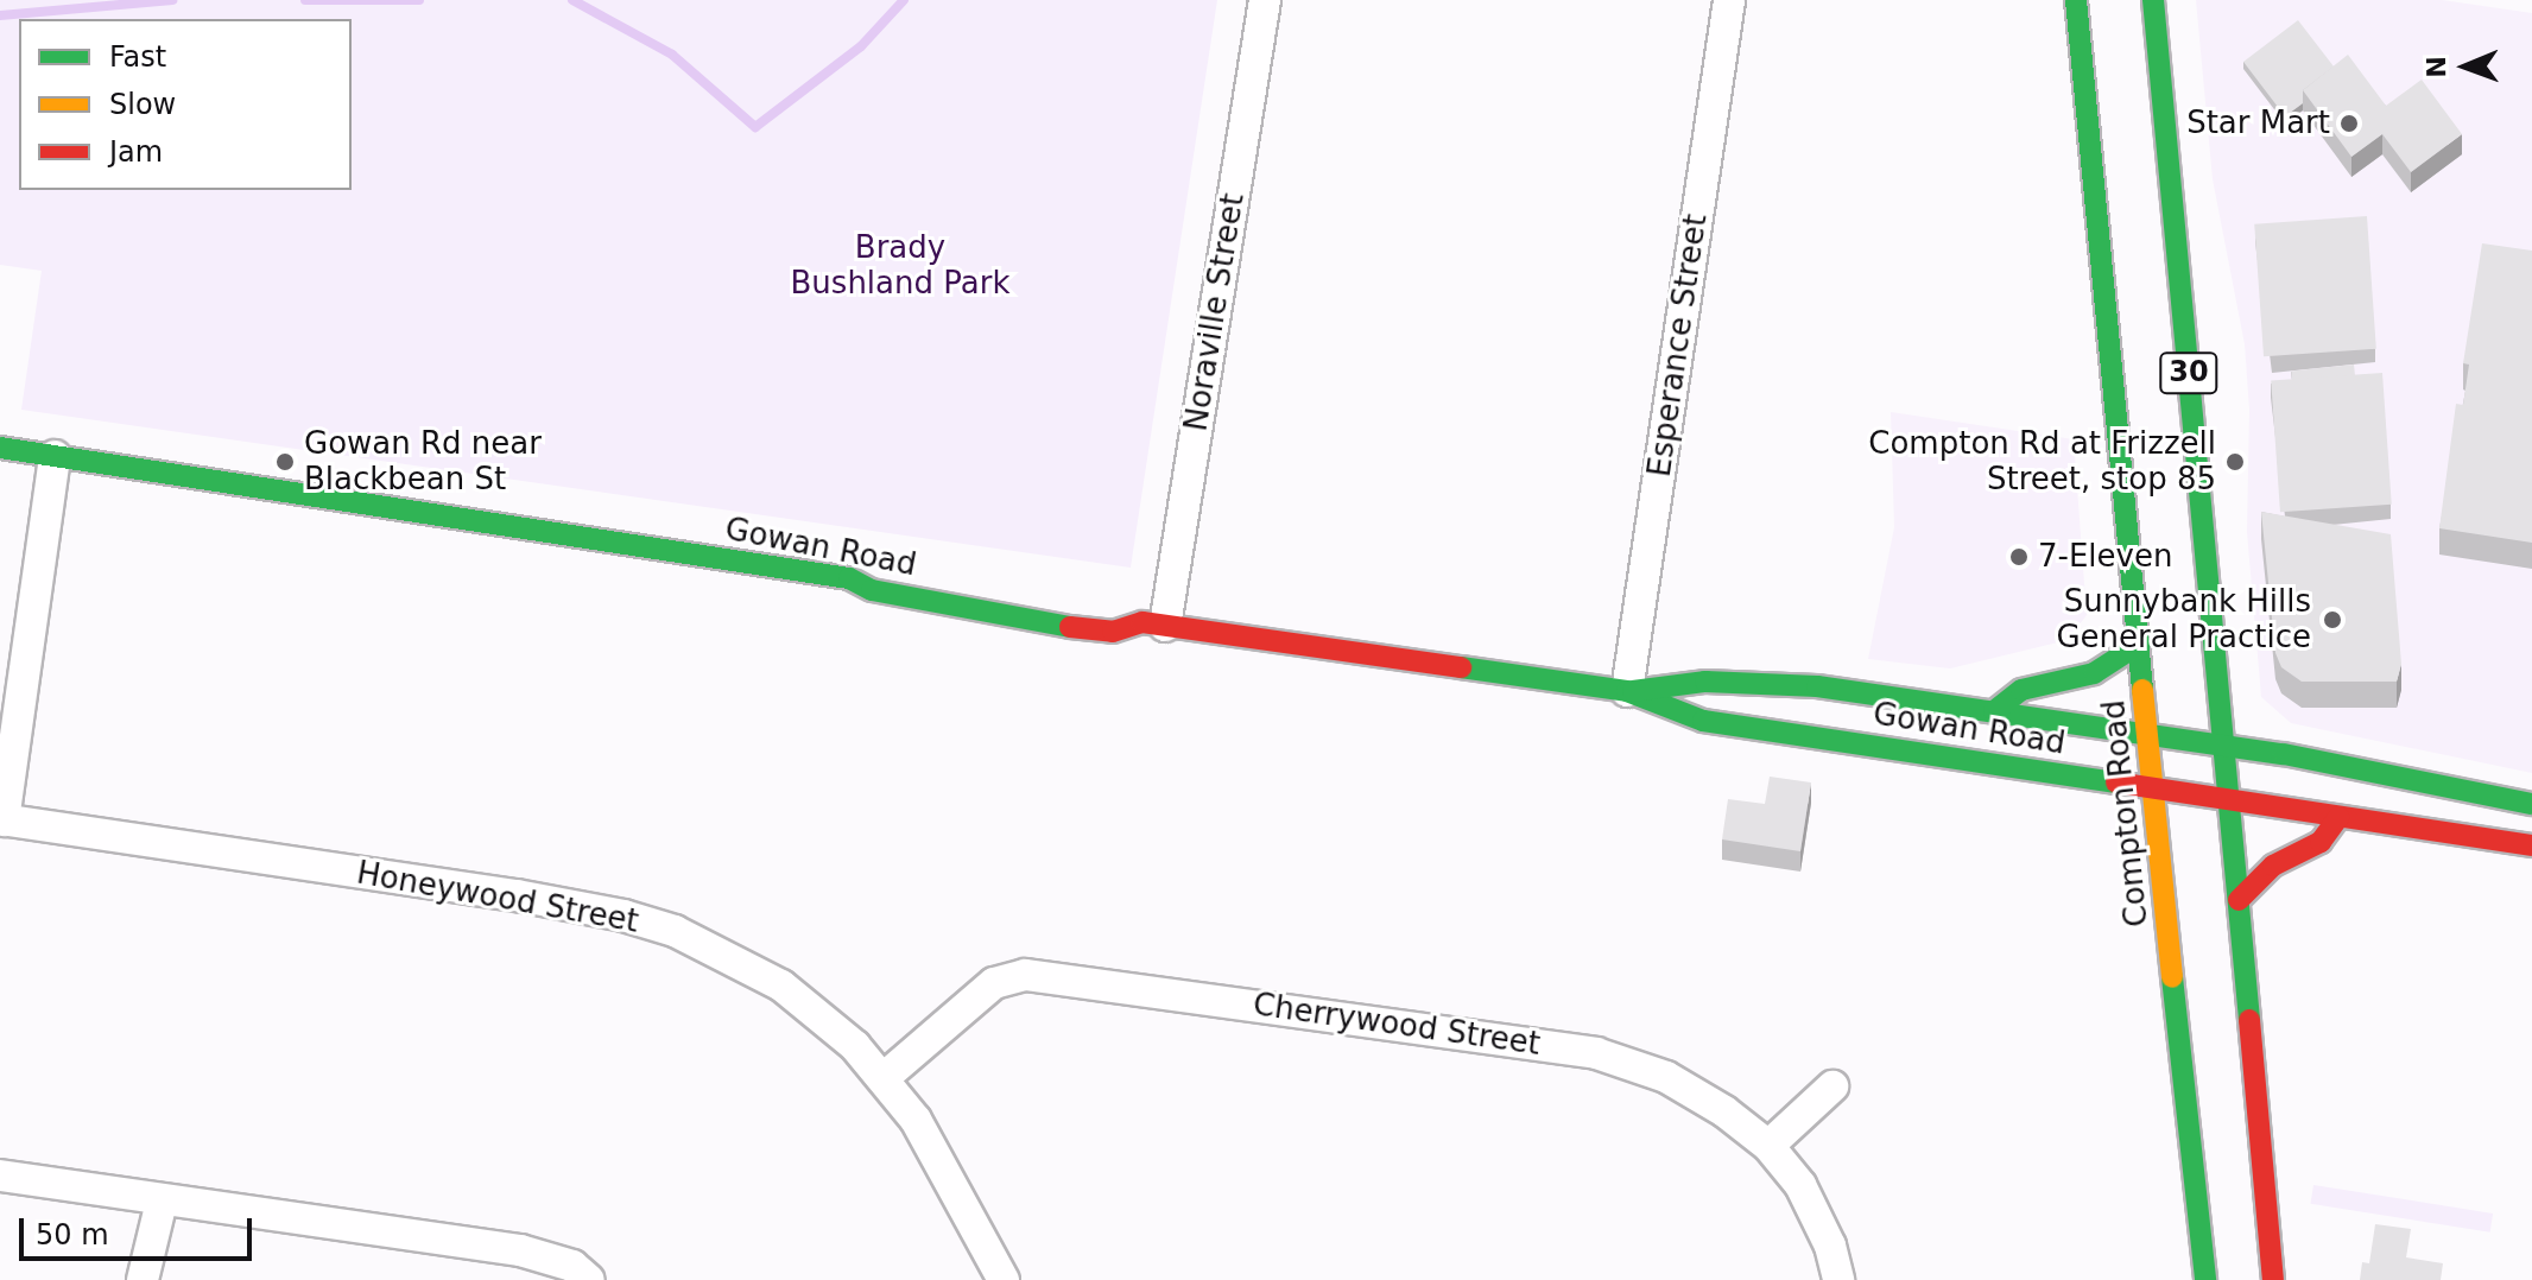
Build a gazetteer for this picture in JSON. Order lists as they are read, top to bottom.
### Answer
{
  "streets": {
    "main road": ["30", "Gowan Road", "Compton Road"],
    "street": [
      "Noraville Street",
      "Esperance Street",
      "Honeywood Street",
      "Cherrywood Street"
    ]
  },
  "crossings": [
    ["Noraville Street", "Gowan Road"],
    ["Esperance Street", "Gowan Road"],
    ["30", "Gowan Road"],
    ["Gowan Road", "Compton Road"],
    ["Honeywood Street", "Cherrywood Street"]
  ],
  "parks": ["Brady Bushland Park"],
  "places": [
    "Star Mart",
    "Gowan Rd near Blackbean St",
    "Compton Rd at Frizzell Street, stop 85",
    "7-Eleven",
    "Sunnybank Hills General Practice"
  ],
  "legend": ["Fast", "Slow", "Jam"],
  "scale_bar": "50 m",
  "north": "left"
}
